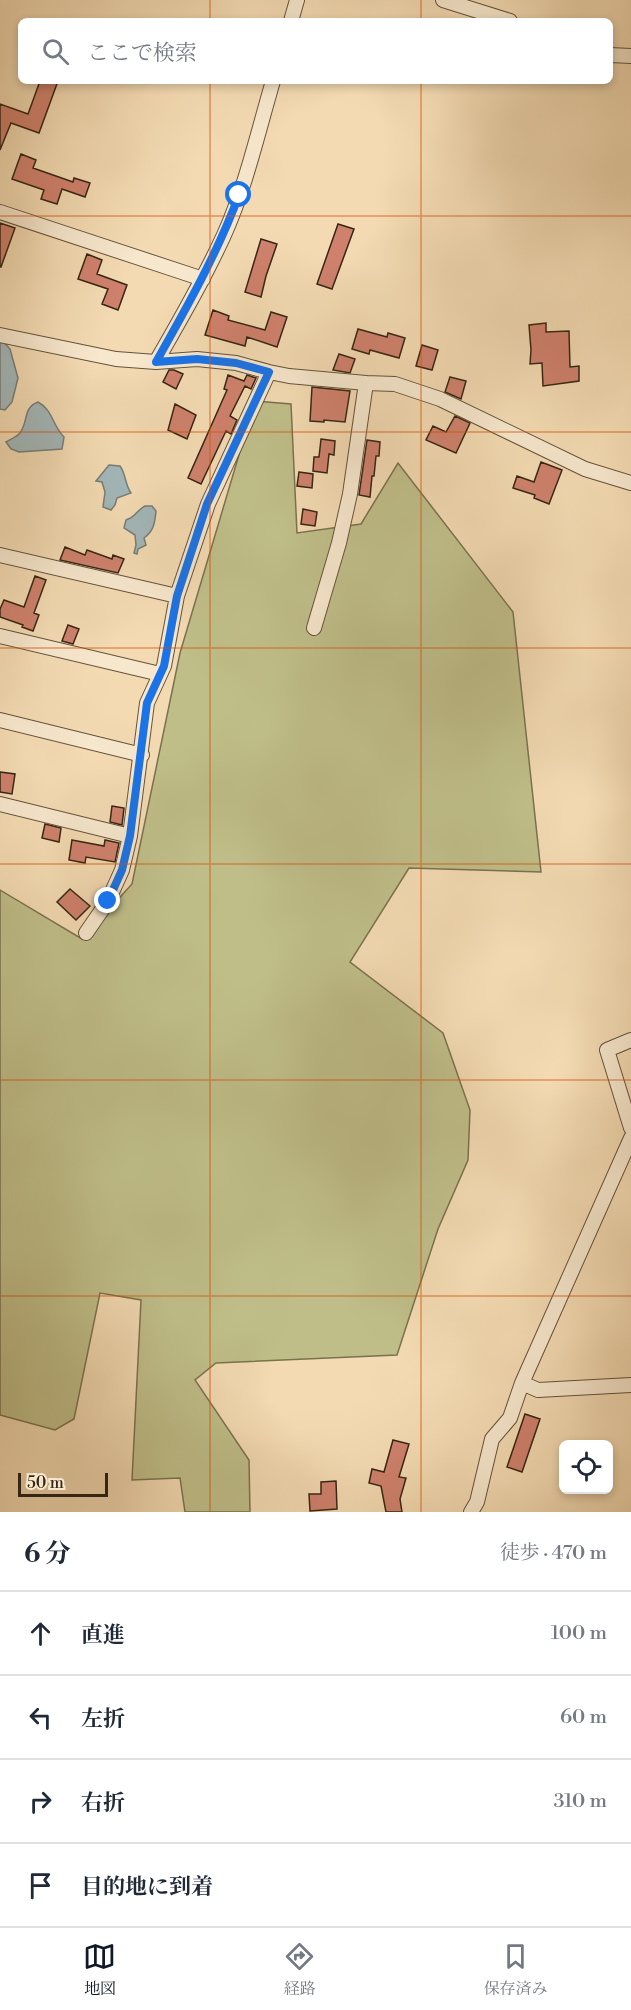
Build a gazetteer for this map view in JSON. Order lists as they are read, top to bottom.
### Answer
{
  "scale_bar": "50 m",
  "page": {
    "search": "ここで検索",
    "scale": "50 m",
    "heading": ["6 分", "徒歩 · 470 m"],
    "list": [
      ["直進", "100 m"],
      ["左折", "60 m"],
      ["右折", "310 m"],
      "目的地に到着"
    ],
    "nav": ["地図", "経路", "保存済み"]
  }
}
